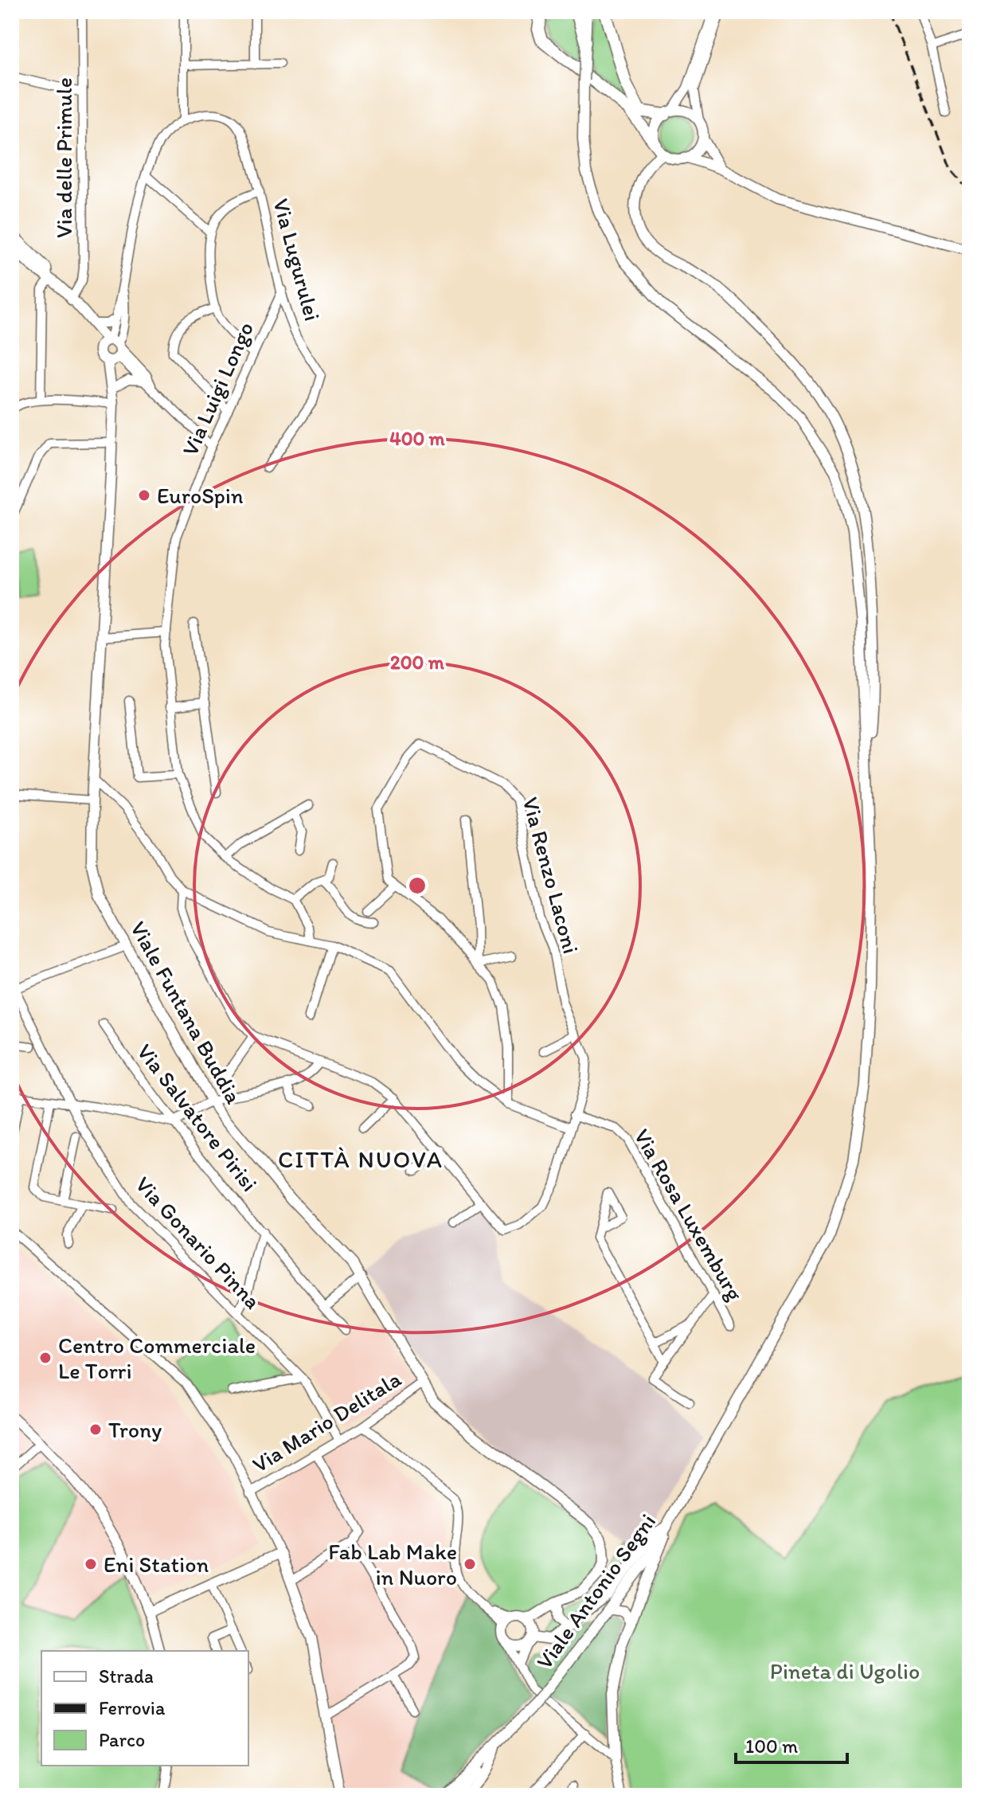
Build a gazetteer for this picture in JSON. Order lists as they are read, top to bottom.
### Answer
{
  "streets": {
    "main road": ["Viale Funtana Buddia", "Viale Antonio Segni"],
    "street": [
      "Via delle Primule",
      "Via Lugurulei",
      "Via Luigi Longo",
      "Via Renzo Laconi",
      "Via Salvatore Pirisi",
      "Via Rosa Luxemburg",
      "Via Gonario Pinna",
      "Via Mario Delitala"
    ]
  },
  "crossings": [
    ["Via Lugurulei", "Via Luigi Longo"],
    ["Viale Funtana Buddia", "Via Mario Delitala"],
    ["Via Gonario Pinna", "Via Mario Delitala"]
  ],
  "districts": ["CITTÀ NUOVA"],
  "parks": ["Pineta di Ugolio"],
  "places": [
    "EuroSpin",
    "Centro Commerciale Le Torri",
    "Trony",
    "Eni Station",
    "Fab Lab Make in Nuoro"
  ],
  "legend": ["Strada", "Ferrovia", "Parco"],
  "scale_bar": "100 m",
  "rings": ["400 m", "200 m"]
}
